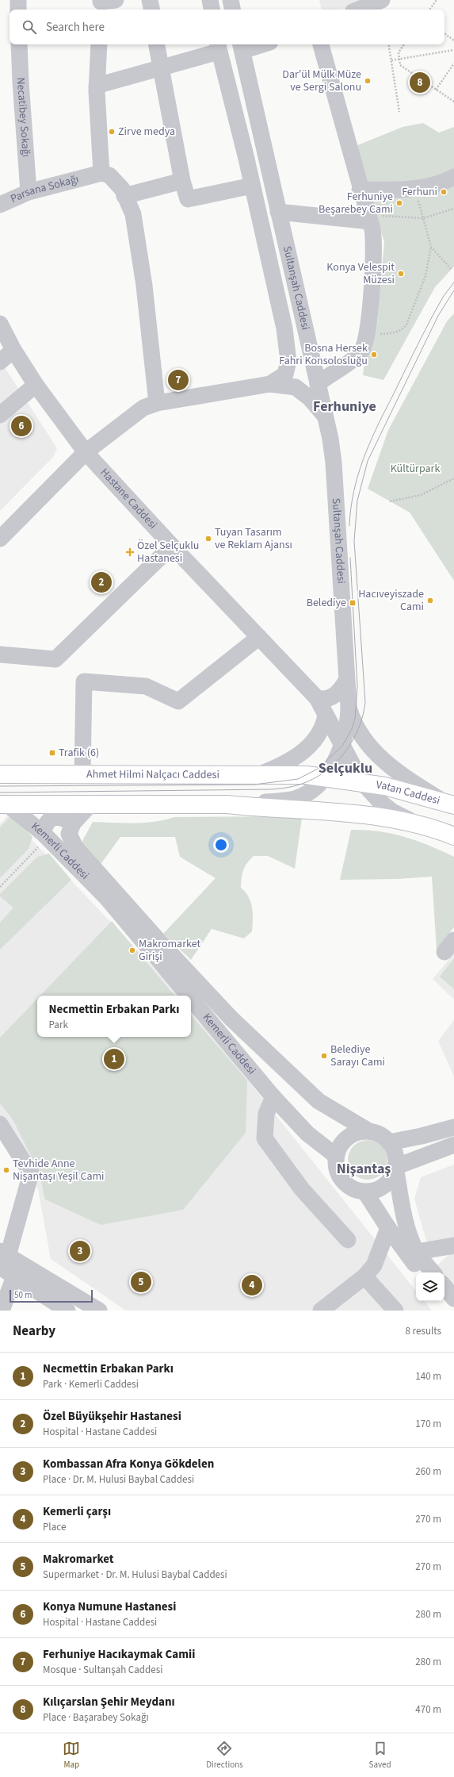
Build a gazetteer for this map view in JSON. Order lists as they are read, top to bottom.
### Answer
{
  "streets": {
    "main road": ["Ahmet Hilmi Nalçacı Caddesi", "Vatan Caddesi"],
    "street": [
      "Necatibey Sokağı",
      "Parsana Sokağı",
      "Sultanşah Caddesi",
      "Hastane Caddesi",
      "Kemerli Caddesi"
    ]
  },
  "crossings": [
    ["Necatibey Sokağı", "Parsana Sokağı"],
    ["Hastane Caddesi", "Vatan Caddesi"],
    ["Ahmet Hilmi Nalçacı Caddesi", "Vatan Caddesi"]
  ],
  "districts": ["Ferhuniye", "Selçuklu", "Nişantaş"],
  "parks": ["Kültürpark"],
  "places": {
    "other": [
      "Dar'ül Mülk Müze ve Sergi Salonu",
      "Zirve medya",
      "Ferhuni",
      "Ferhuniye Beşarebey Cami",
      "Konya Velespit Müzesi",
      "Bosna Hersek Fahri Konsolosluğu",
      "Tuyan Tasarım ve Reklam Ajansı",
      "Hacıveyiszade Cami",
      "Makromarket Girişi",
      "Belediye Sarayı Cami",
      "Tevhide Anne Nişantaşı Yeşil Cami"
    ],
    "health": ["Özel Selçuklu Hastanesi"],
    "transit": ["Belediye", "Trafik (6)"]
  },
  "scale_bar": "50 m",
  "page": {
    "search": "Search here",
    "pins": [
      "8",
      "7",
      "6",
      "2",
      "1",
      "3",
      "5",
      "4"
    ],
    "popup": ["Necmettin Erbakan Parkı", "Park"],
    "scale": "50 m",
    "heading": ["Nearby", "8 results"],
    "list": [
      {
        "mark": "1",
        "name": "Necmettin Erbakan Parkı",
        "note": "Park · Kemerli Caddesi",
        "value": "140 m"
      },
      {
        "mark": "2",
        "name": "Özel Büyükşehir Hastanesi",
        "note": "Hospital · Hastane Caddesi",
        "value": "170 m"
      },
      {
        "mark": "3",
        "name": "Kombassan Afra Konya Gökdelen",
        "note": "Place · Dr. M. Hulusi Baybal Caddesi",
        "value": "260 m"
      },
      {
        "mark": "4",
        "name": "Kemerli çarşı",
        "note": "Place",
        "value": "270 m"
      },
      {
        "mark": "5",
        "name": "Makromarket",
        "note": "Supermarket · Dr. M. Hulusi Baybal Caddesi",
        "value": "270 m"
      },
      {
        "mark": "6",
        "name": "Konya Numune Hastanesi",
        "note": "Hospital · Hastane Caddesi",
        "value": "280 m"
      },
      {
        "mark": "7",
        "name": "Ferhuniye Hacıkaymak Camii",
        "note": "Mosque · Sultanşah Caddesi",
        "value": "280 m"
      },
      {
        "mark": "8",
        "name": "Kılıçarslan Şehir Meydanı",
        "note": "Place · Başarabey Sokağı",
        "value": "470 m"
      }
    ],
    "nav": ["Map", "Directions", "Saved"]
  }
}
